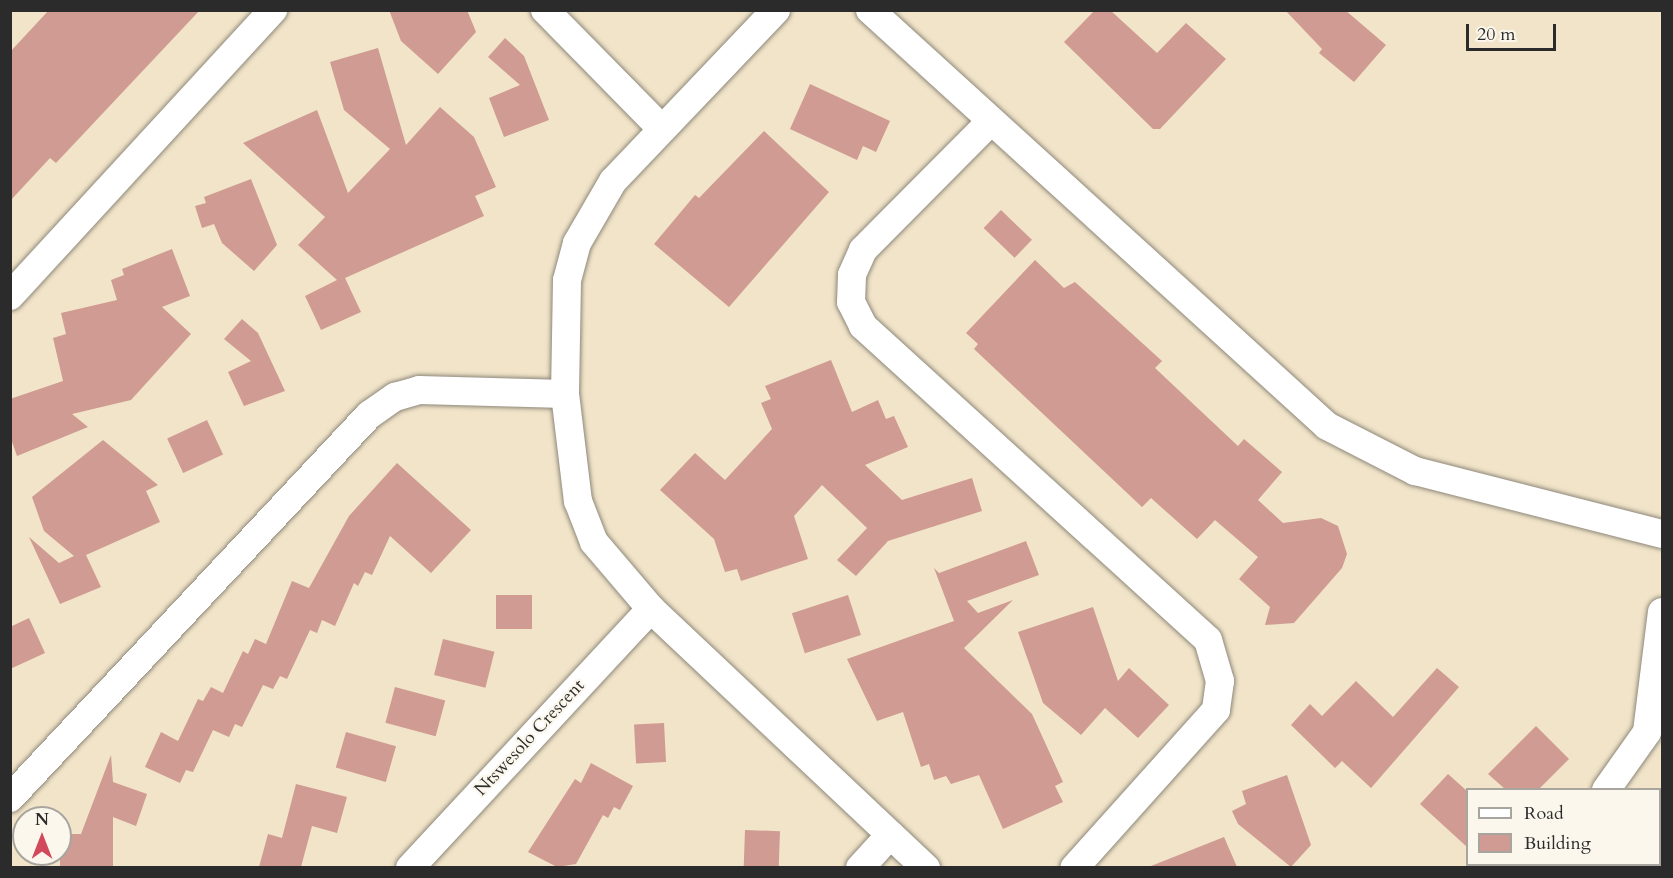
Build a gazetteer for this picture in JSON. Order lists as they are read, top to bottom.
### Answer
{
  "streets": {
    "street": ["Ntswesolo Crescent"]
  },
  "legend": ["Road", "Building"],
  "scale_bar": "20 m",
  "north": "top"
}
